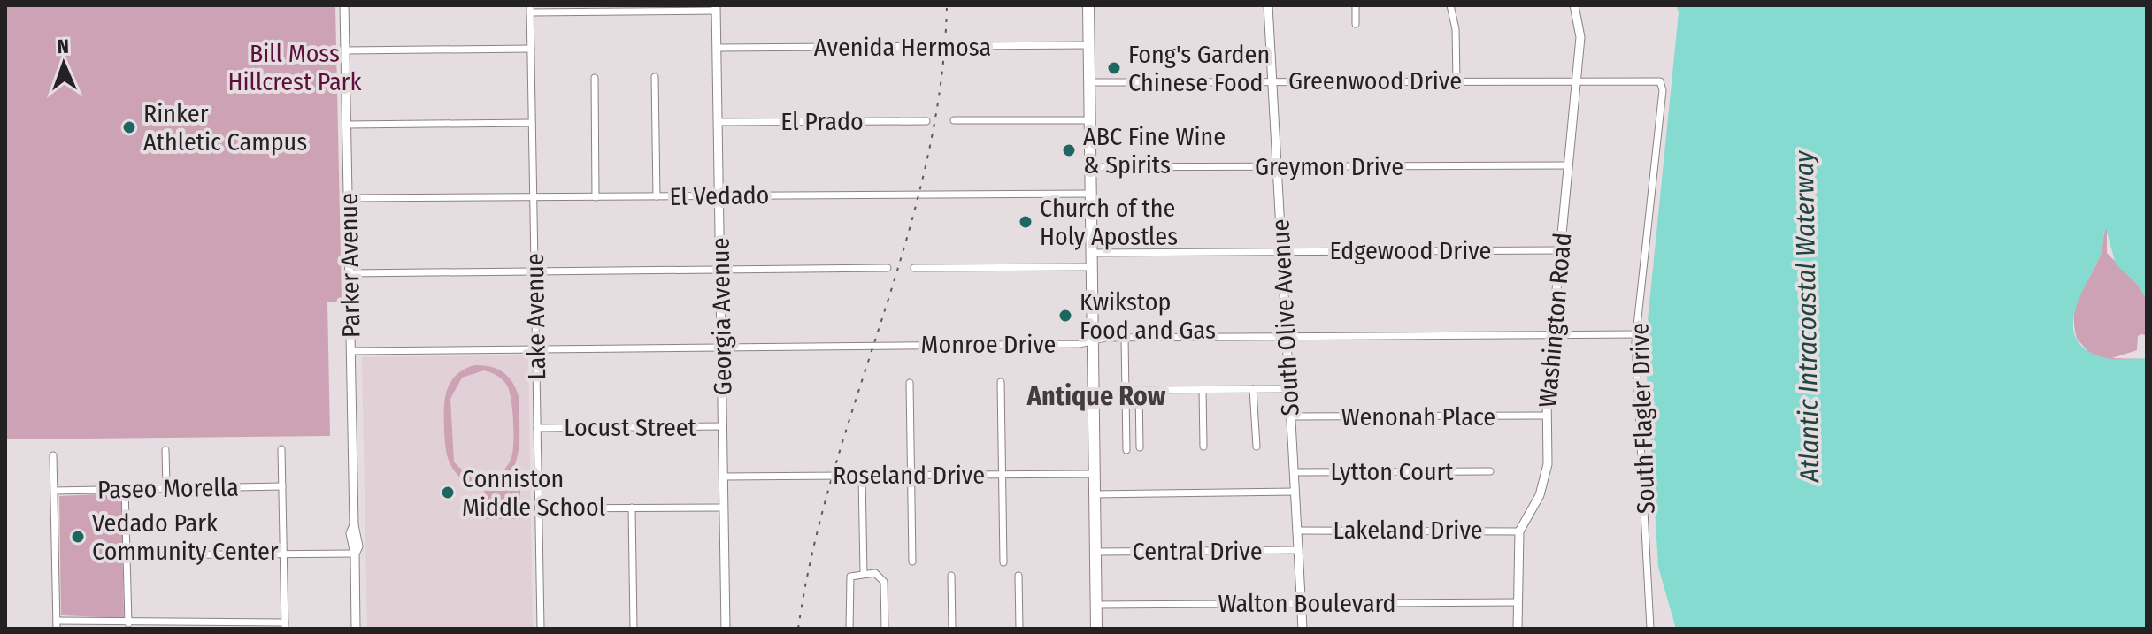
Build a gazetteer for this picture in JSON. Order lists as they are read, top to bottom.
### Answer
{
  "streets": {
    "street": [
      "Avenida Hermosa",
      "Greenwood Drive",
      "El Prado",
      "Greymon Drive",
      "El Vedado",
      "Edgewood Drive",
      "Parker Avenue",
      "Lake Avenue",
      "Georgia Avenue",
      "South Olive Avenue",
      "Washington Road",
      "Monroe Drive",
      "Wenonah Place",
      "South Flagler Drive",
      "Locust Street",
      "Lytton Court",
      "Roseland Drive",
      "Paseo Morella",
      "Lakeland Drive",
      "Central Drive",
      "Walton Boulevard"
    ]
  },
  "crossings": [
    ["Avenida Hermosa", "Georgia Avenue"],
    ["Greenwood Drive", "South Olive Avenue"],
    ["Greenwood Drive", "Washington Road"],
    ["Greenwood Drive", "South Flagler Drive"],
    ["El Prado", "Georgia Avenue"],
    ["Greymon Drive", "South Olive Avenue"],
    ["Greymon Drive", "Washington Road"],
    ["El Vedado", "Parker Avenue"],
    ["El Vedado", "Lake Avenue"],
    ["El Vedado", "Georgia Avenue"],
    ["Edgewood Drive", "South Olive Avenue"],
    ["Edgewood Drive", "Washington Road"],
    ["Parker Avenue", "Monroe Drive"],
    ["Lake Avenue", "Monroe Drive"],
    ["Lake Avenue", "Locust Street"],
    ["Georgia Avenue", "Monroe Drive"],
    ["Georgia Avenue", "Locust Street"],
    ["Georgia Avenue", "Roseland Drive"],
    ["South Olive Avenue", "Monroe Drive"],
    ["South Olive Avenue", "Wenonah Place"],
    ["South Olive Avenue", "Lytton Court"],
    ["South Olive Avenue", "Lakeland Drive"],
    ["South Olive Avenue", "Central Drive"],
    ["South Olive Avenue", "Walton Boulevard"],
    ["Washington Road", "Monroe Drive"],
    ["Washington Road", "Wenonah Place"],
    ["Washington Road", "Lakeland Drive"],
    ["Washington Road", "Walton Boulevard"],
    ["Monroe Drive", "South Flagler Drive"]
  ],
  "districts": ["Antique Row"],
  "water": ["Atlantic Intracoastal Waterway"],
  "parks": ["Bill Moss Hillcrest Park"],
  "places": [
    "Fong's Garden Chinese Food",
    "Rinker Athletic Campus",
    "ABC Fine Wine & Spirits",
    "Church of the Holy Apostles",
    "Kwikstop Food and Gas",
    "Conniston Middle School",
    "Vedado Park Community Center"
  ],
  "north": "top"
}
